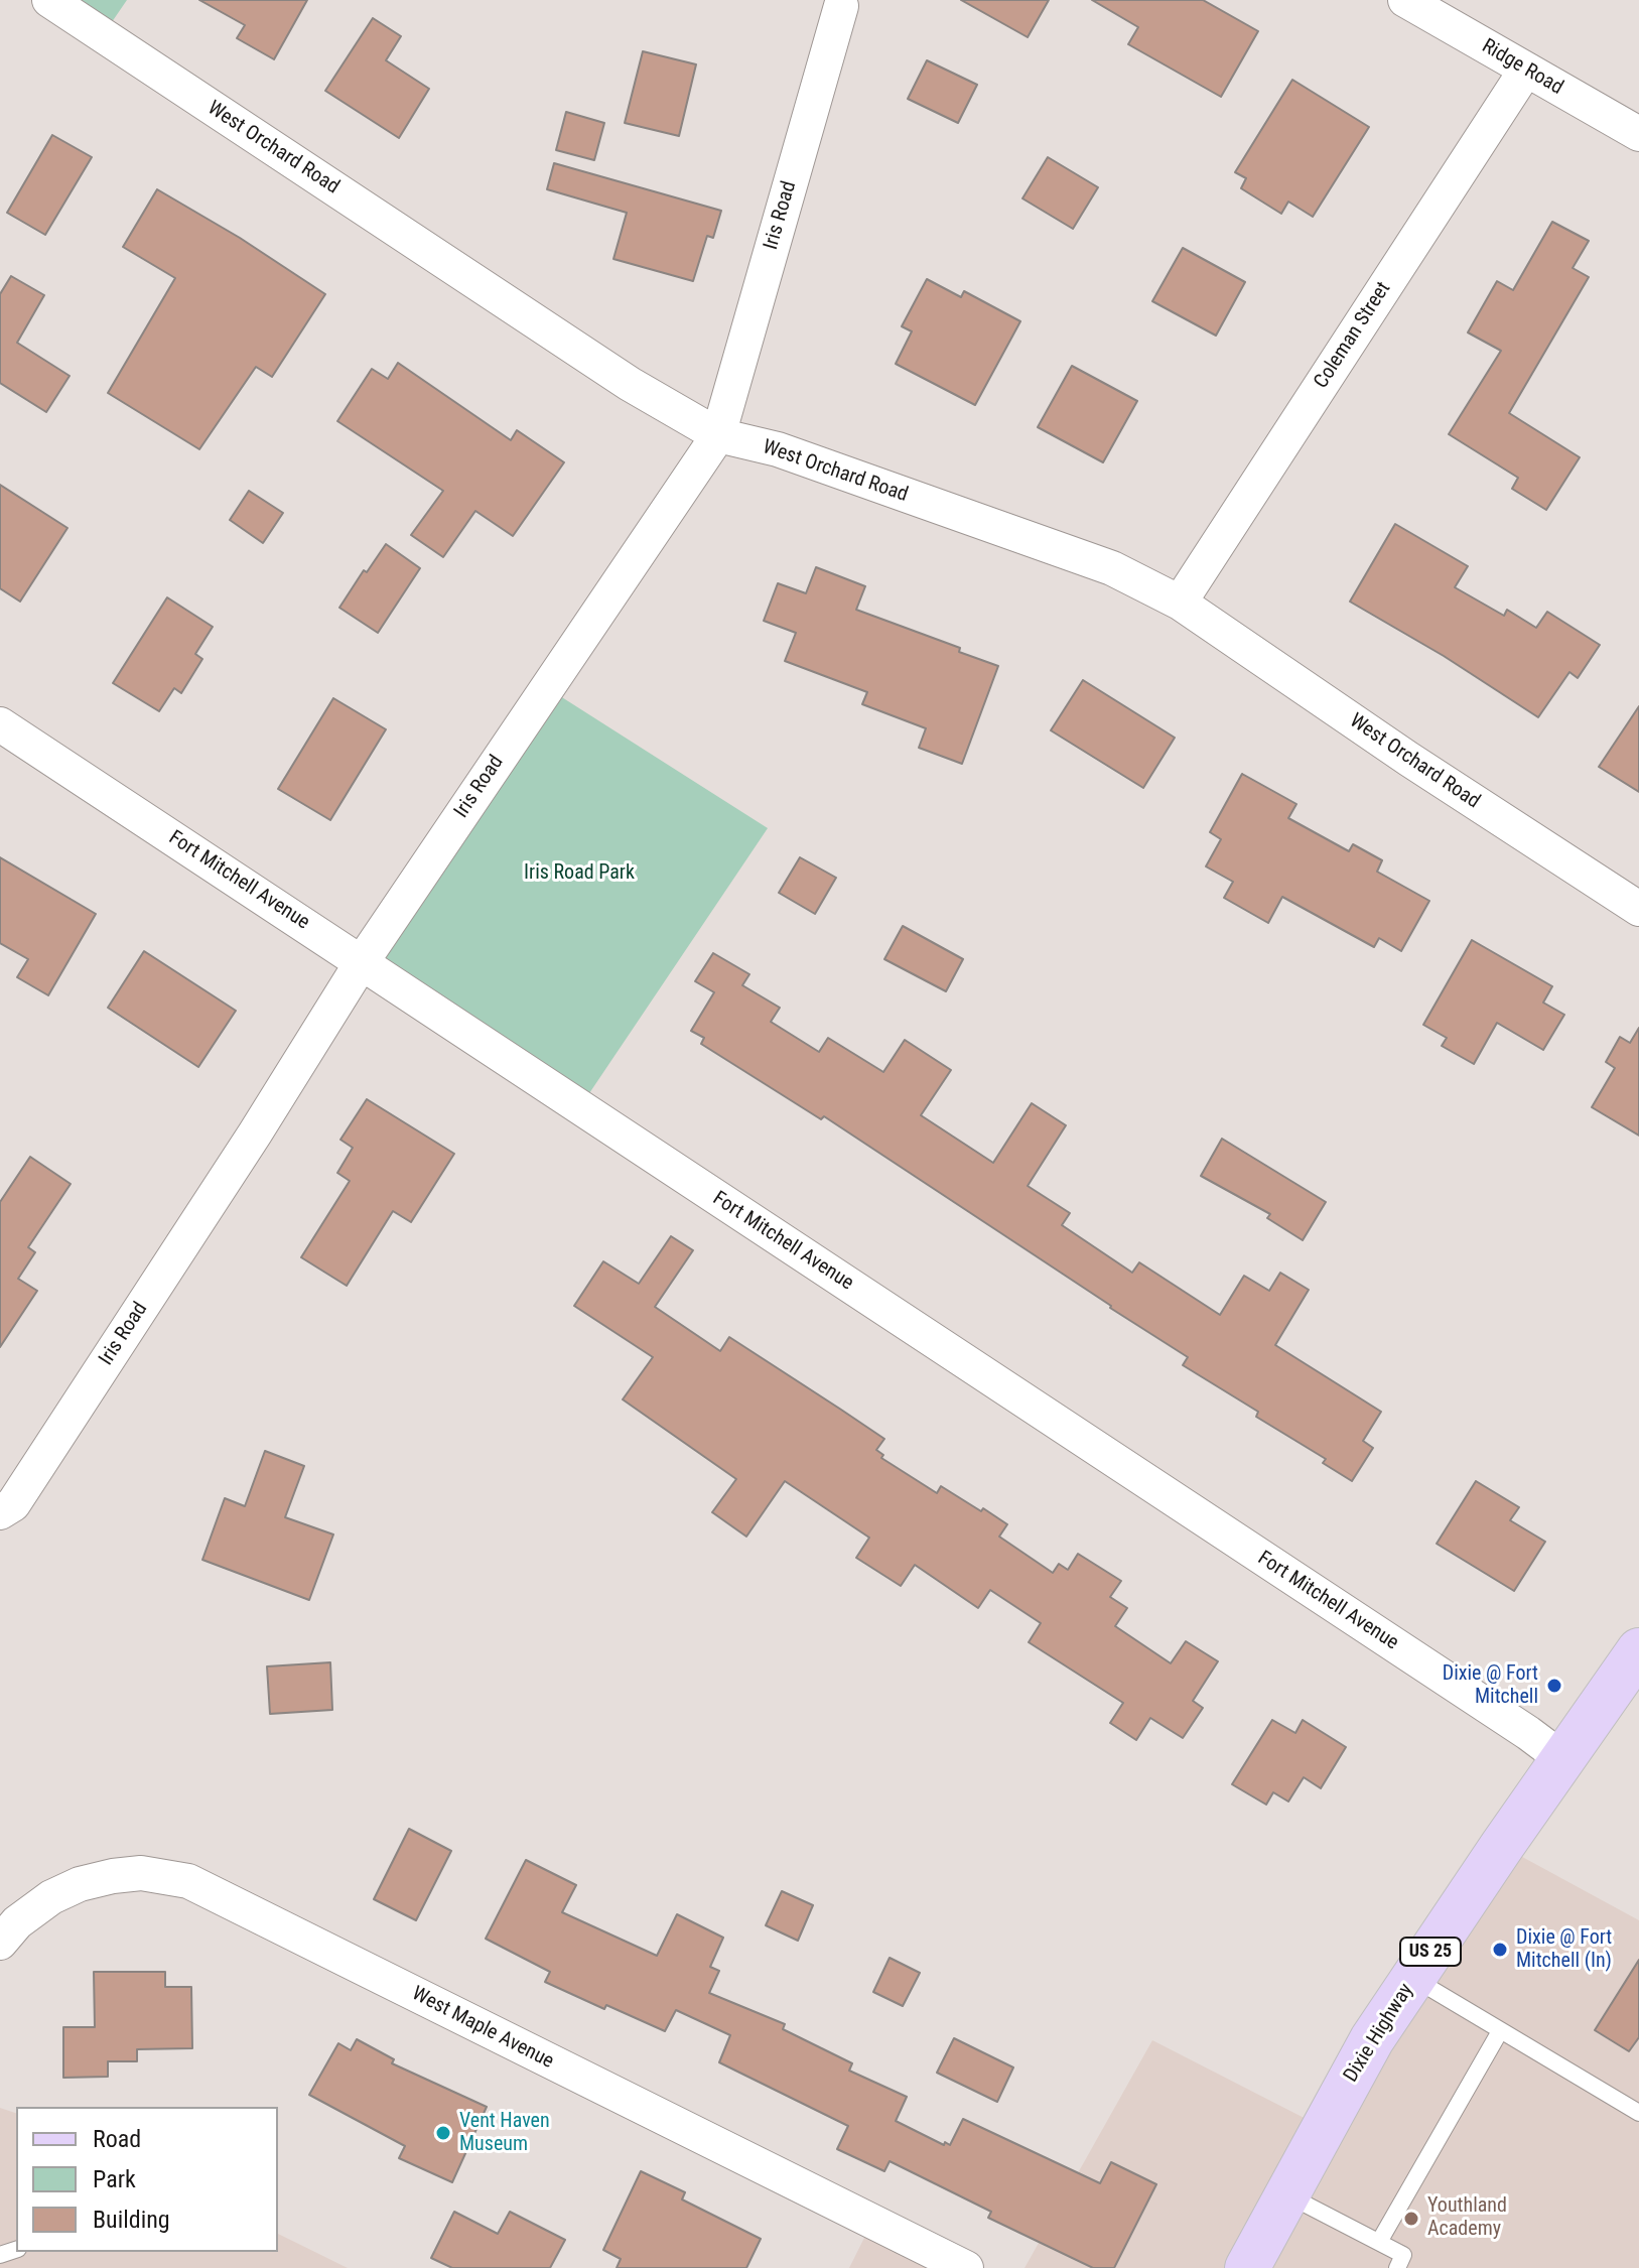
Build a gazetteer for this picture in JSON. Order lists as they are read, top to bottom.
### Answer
{
  "streets": {
    "main road": ["US 25", "Dixie Highway"],
    "street": [
      "Ridge Road",
      "West Orchard Road",
      "Iris Road",
      "Coleman Street",
      "Fort Mitchell Avenue",
      "West Maple Avenue"
    ]
  },
  "crossings": [
    ["Ridge Road", "Coleman Street"],
    ["West Orchard Road", "Iris Road"],
    ["West Orchard Road", "Coleman Street"],
    ["Iris Road", "Fort Mitchell Avenue"],
    ["Fort Mitchell Avenue", "Dixie Highway"]
  ],
  "parks": ["Iris Road Park"],
  "places": [
    "Dixie @ Fort Mitchell",
    "Dixie @ Fort Mitchell (In)",
    "Vent Haven Museum",
    "Youthland Academy"
  ],
  "legend": ["Road", "Park", "Building"]
}
